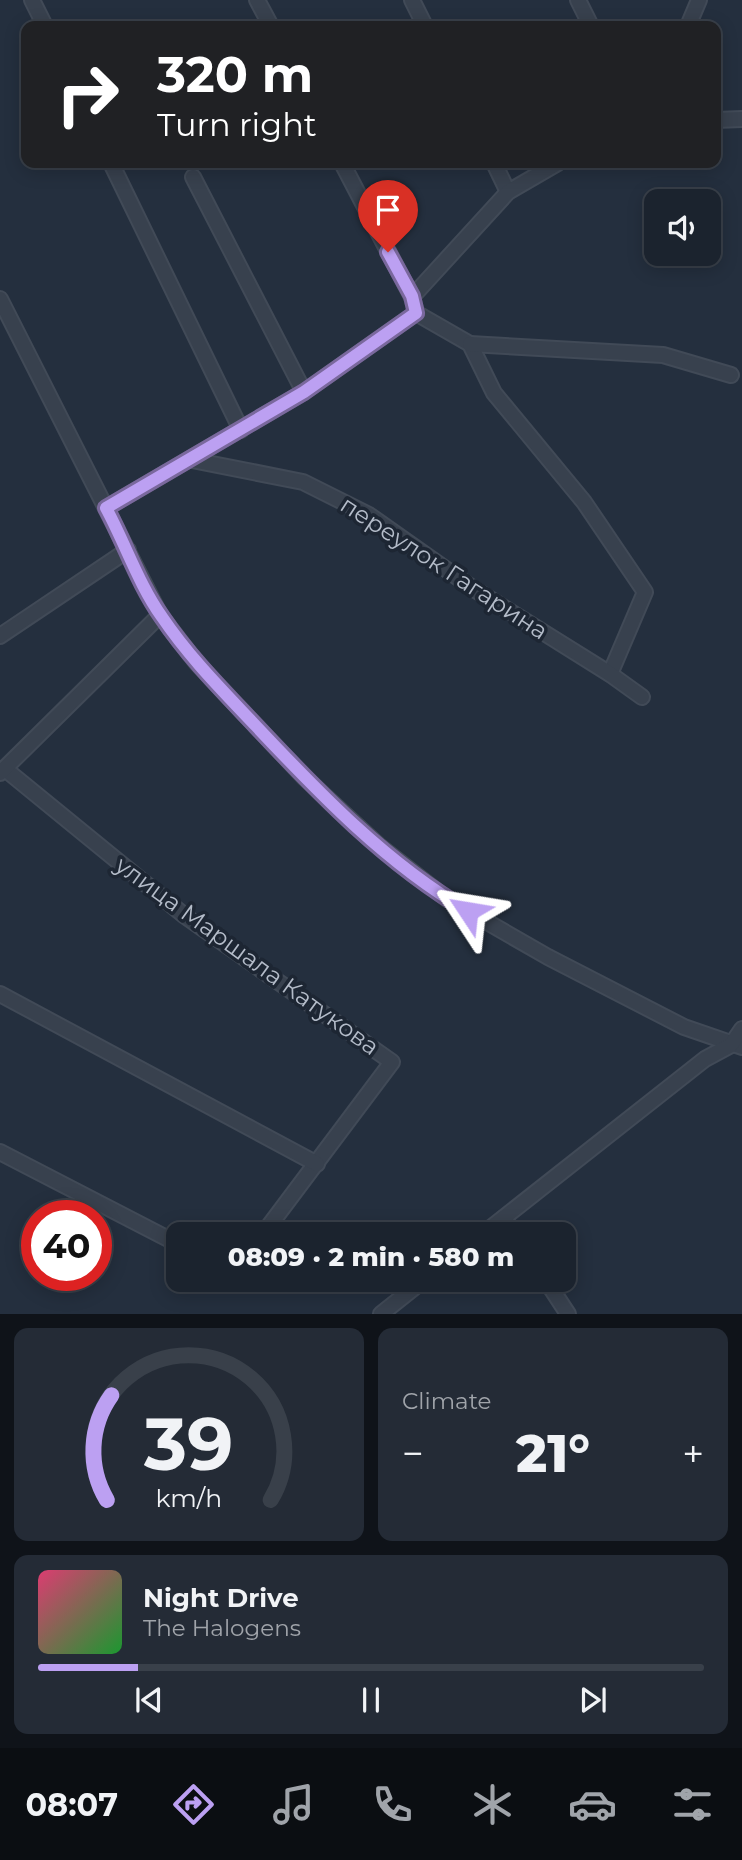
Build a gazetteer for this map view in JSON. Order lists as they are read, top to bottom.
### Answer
{
  "streets": {
    "street": ["переулок Гагарина", "улица Маршала Катукова"]
  },
  "page": {
    "turn": ["320 m", "Turn right"],
    "limit": "40",
    "trip": "08:09 · 2 min · 580 m",
    "tile": "Climate",
    "heat": ["−", "21°", "+"],
    "song": ["Night Drive", "The Halogens"],
    "tabs": "08:07",
    "gauge": ["39", "km/h"]
  }
}
